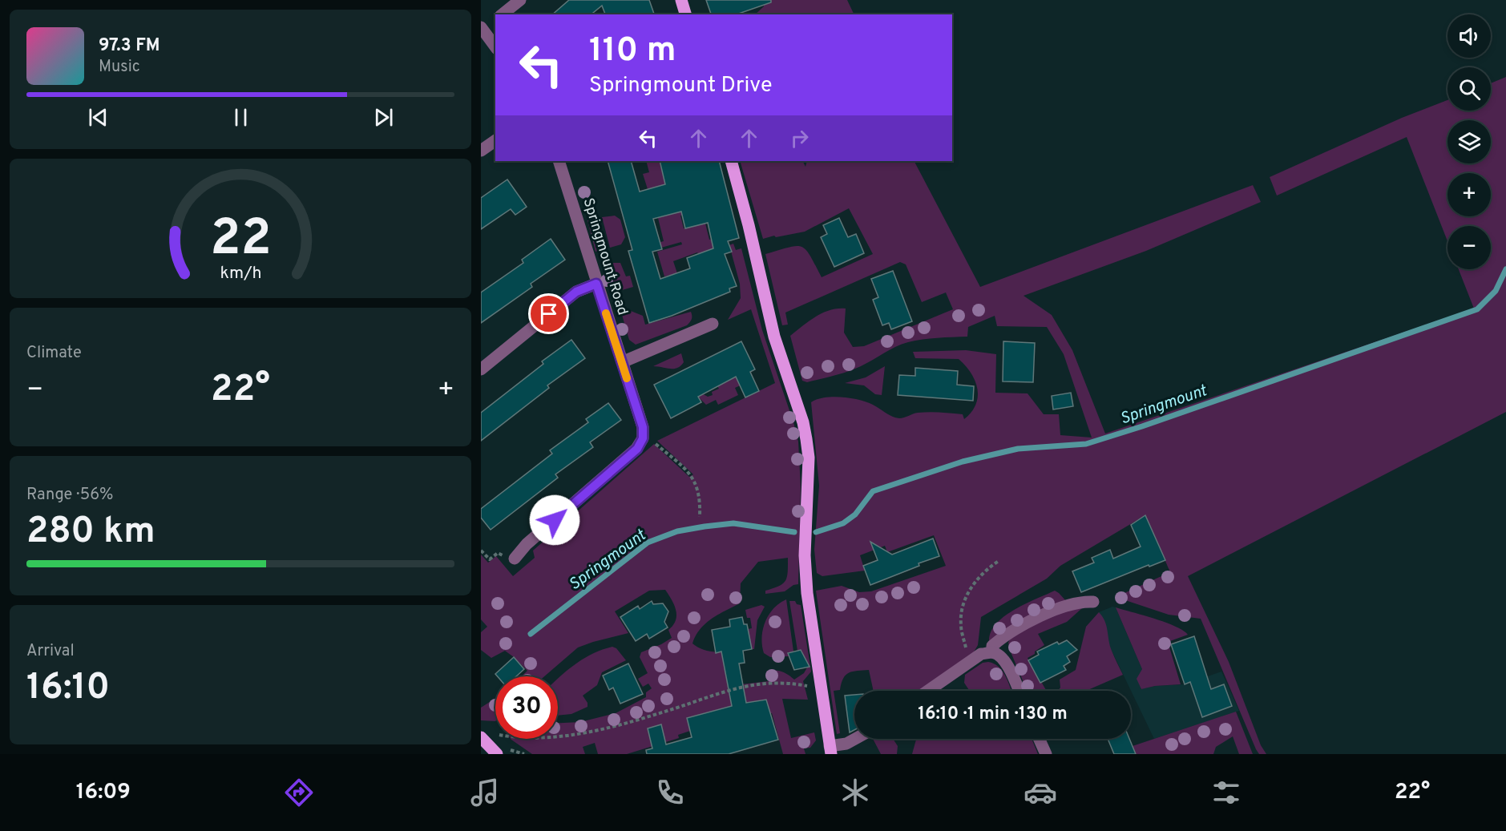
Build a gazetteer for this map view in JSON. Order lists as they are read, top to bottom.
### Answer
{
  "streets": {
    "street": ["Springmount Road"]
  },
  "water": ["Springmount"],
  "page": {
    "map_buttons": ["+", "−"],
    "turn": ["110 m", "Springmount Drive"],
    "song": ["97.3 FM", "Music"],
    "tile": [
      "Climate",
      ["Range · 56%", "280 km"],
      ["Arrival", "16:10"]
    ],
    "heat": ["−", "22°", "+"],
    "limit": "30",
    "trip": "16:10 · 1 min · 130 m",
    "tabs": ["16:09", "22°"],
    "gauge": ["22", "km/h"]
  }
}
